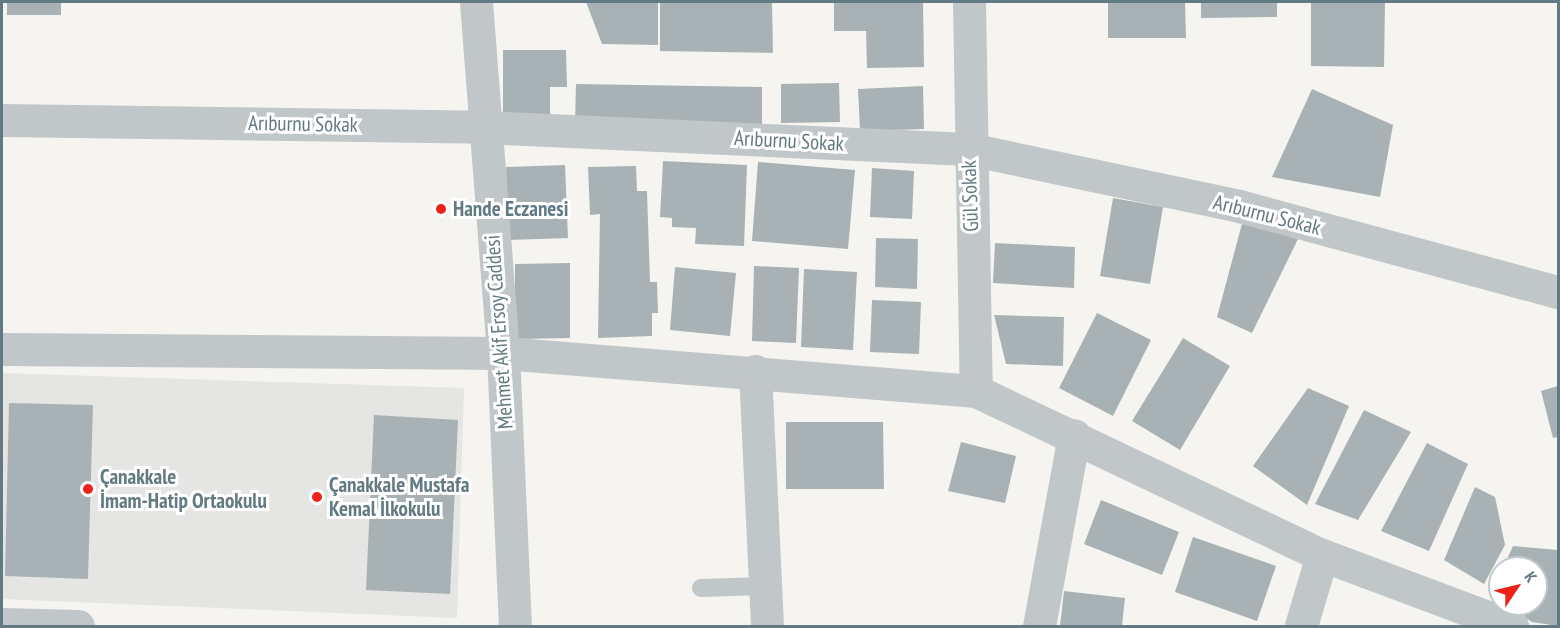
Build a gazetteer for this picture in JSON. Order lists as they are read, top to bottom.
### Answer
{
  "streets": {
    "street": ["Arıburnu Sokak", "Gül Sokak", "Mehmet Akif Ersoy Caddesi"]
  },
  "crossings": [
    ["Arıburnu Sokak", "Gül Sokak"],
    ["Arıburnu Sokak", "Mehmet Akif Ersoy Caddesi"]
  ],
  "places": ["Hande Eczanesi", "Çanakkale İmam-Hatip Ortaokulu", "Çanakkale Mustafa Kemal İlkokulu"],
  "north": "top right"
}
